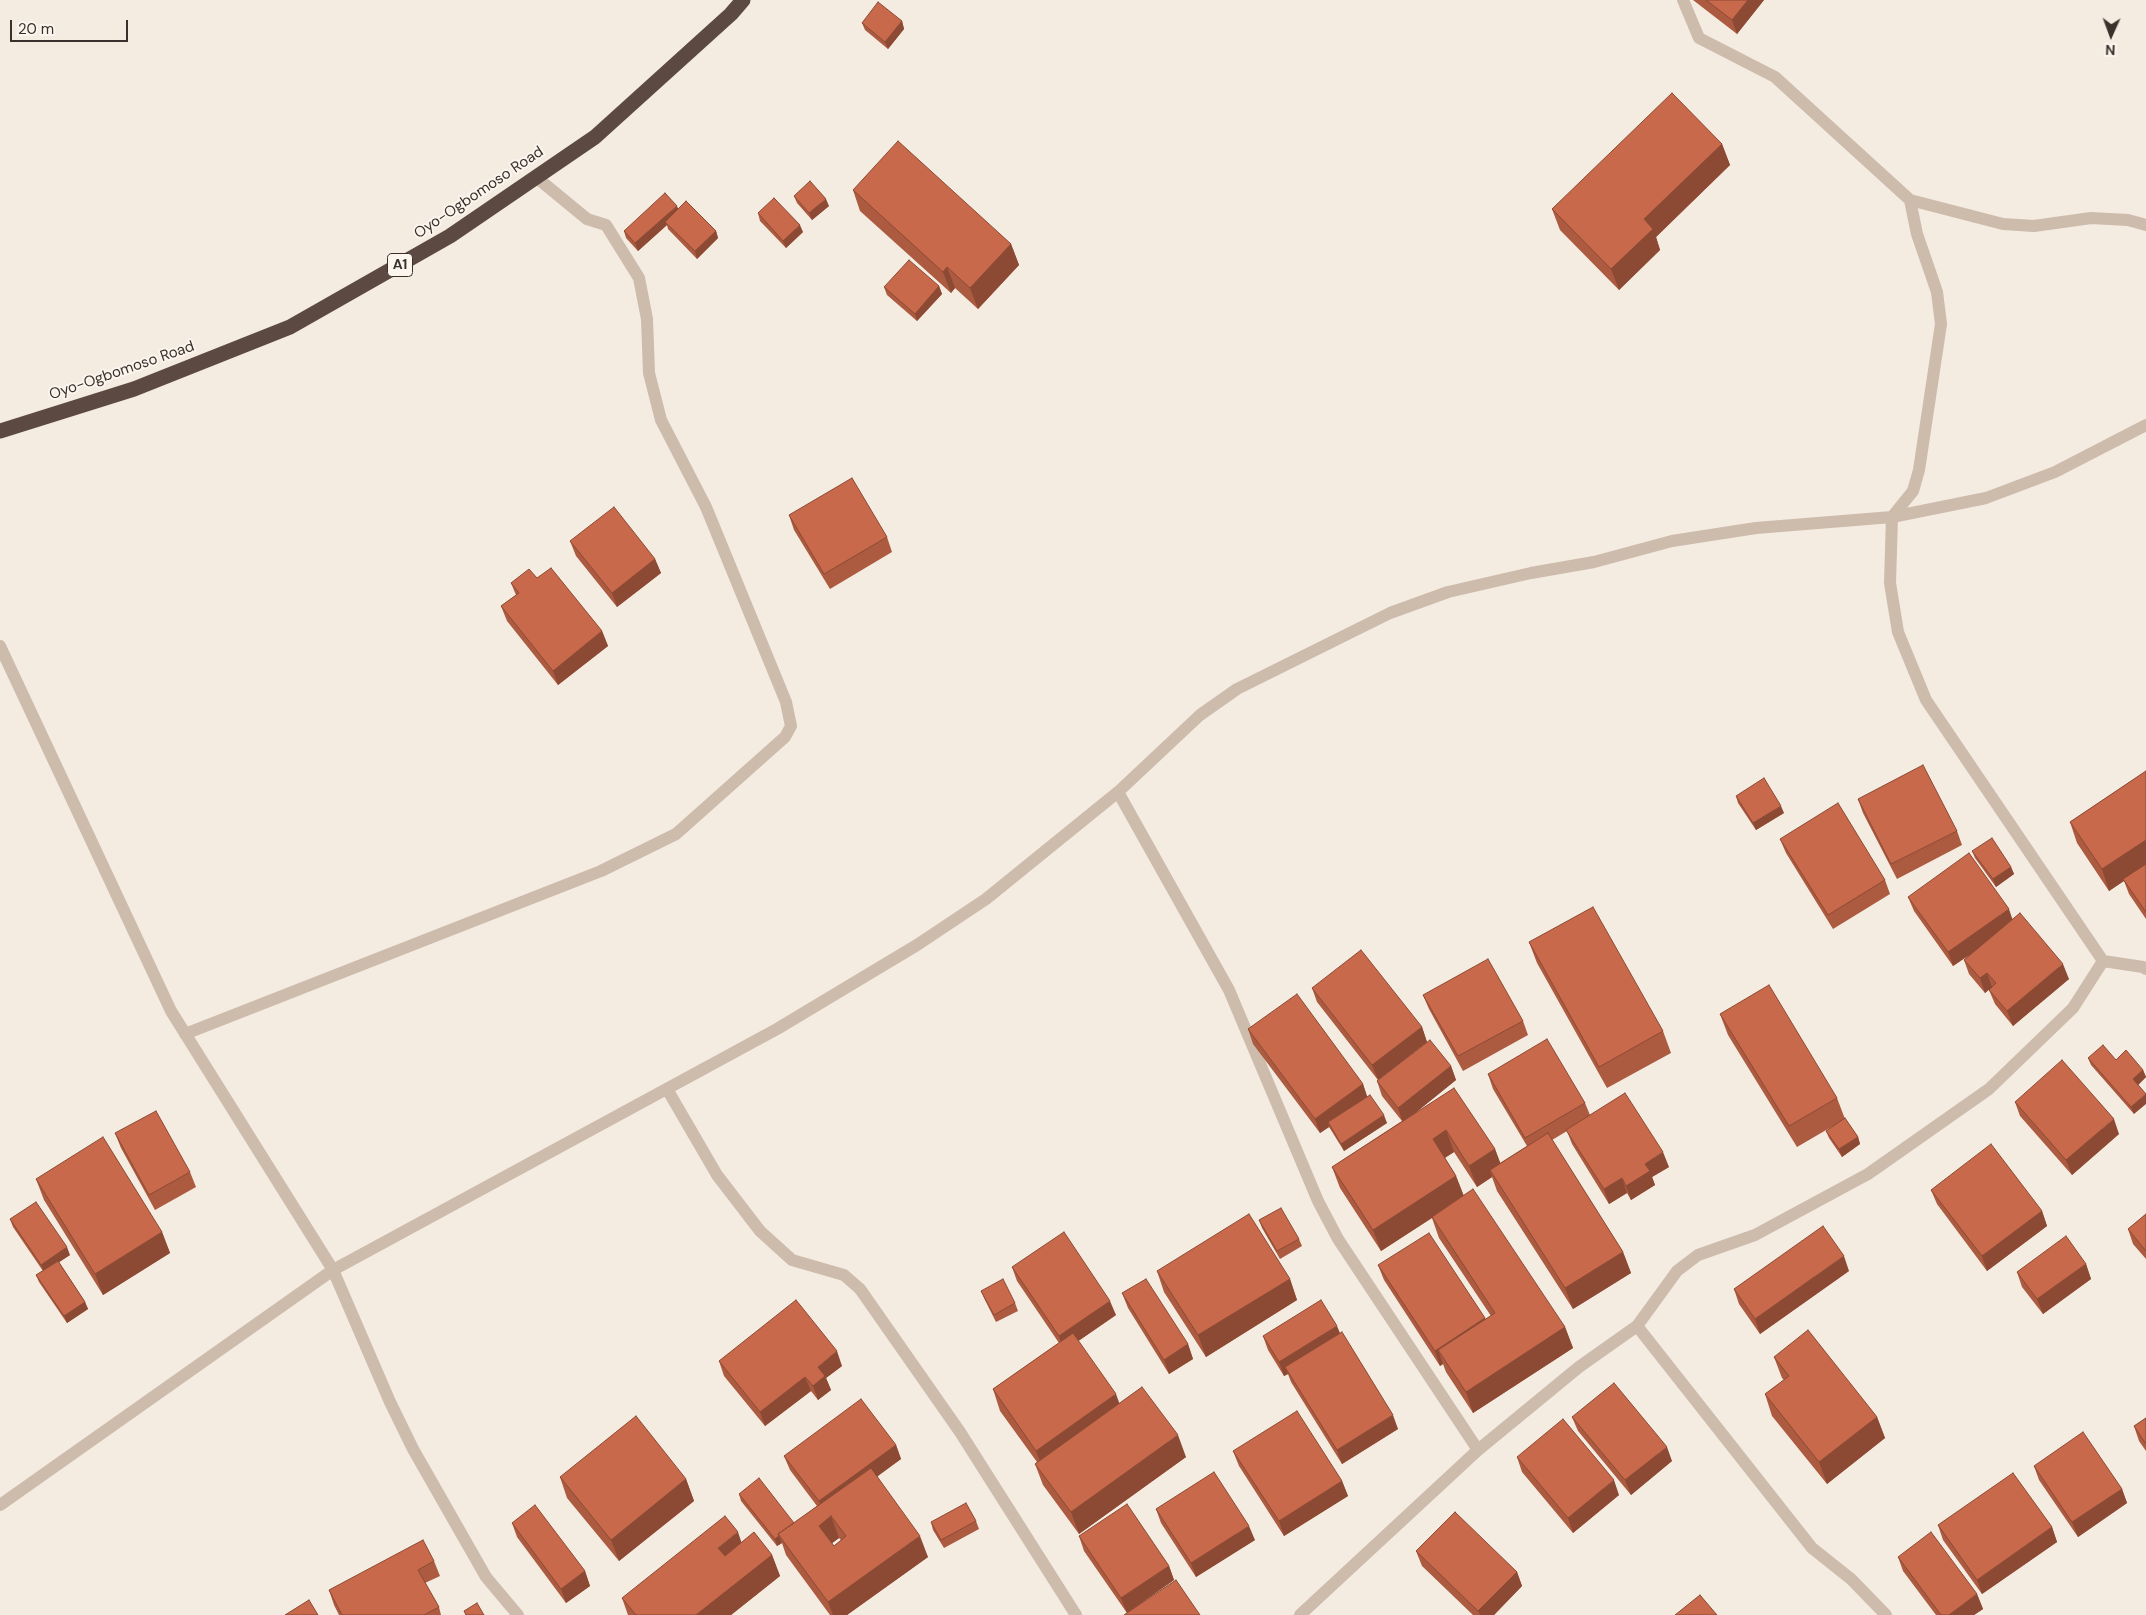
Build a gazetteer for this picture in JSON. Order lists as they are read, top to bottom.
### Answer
{
  "streets": {
    "highway": ["Oyo-Ogbomoso Road", "A1"]
  },
  "scale_bar": "20 m",
  "north": "bottom"
}
